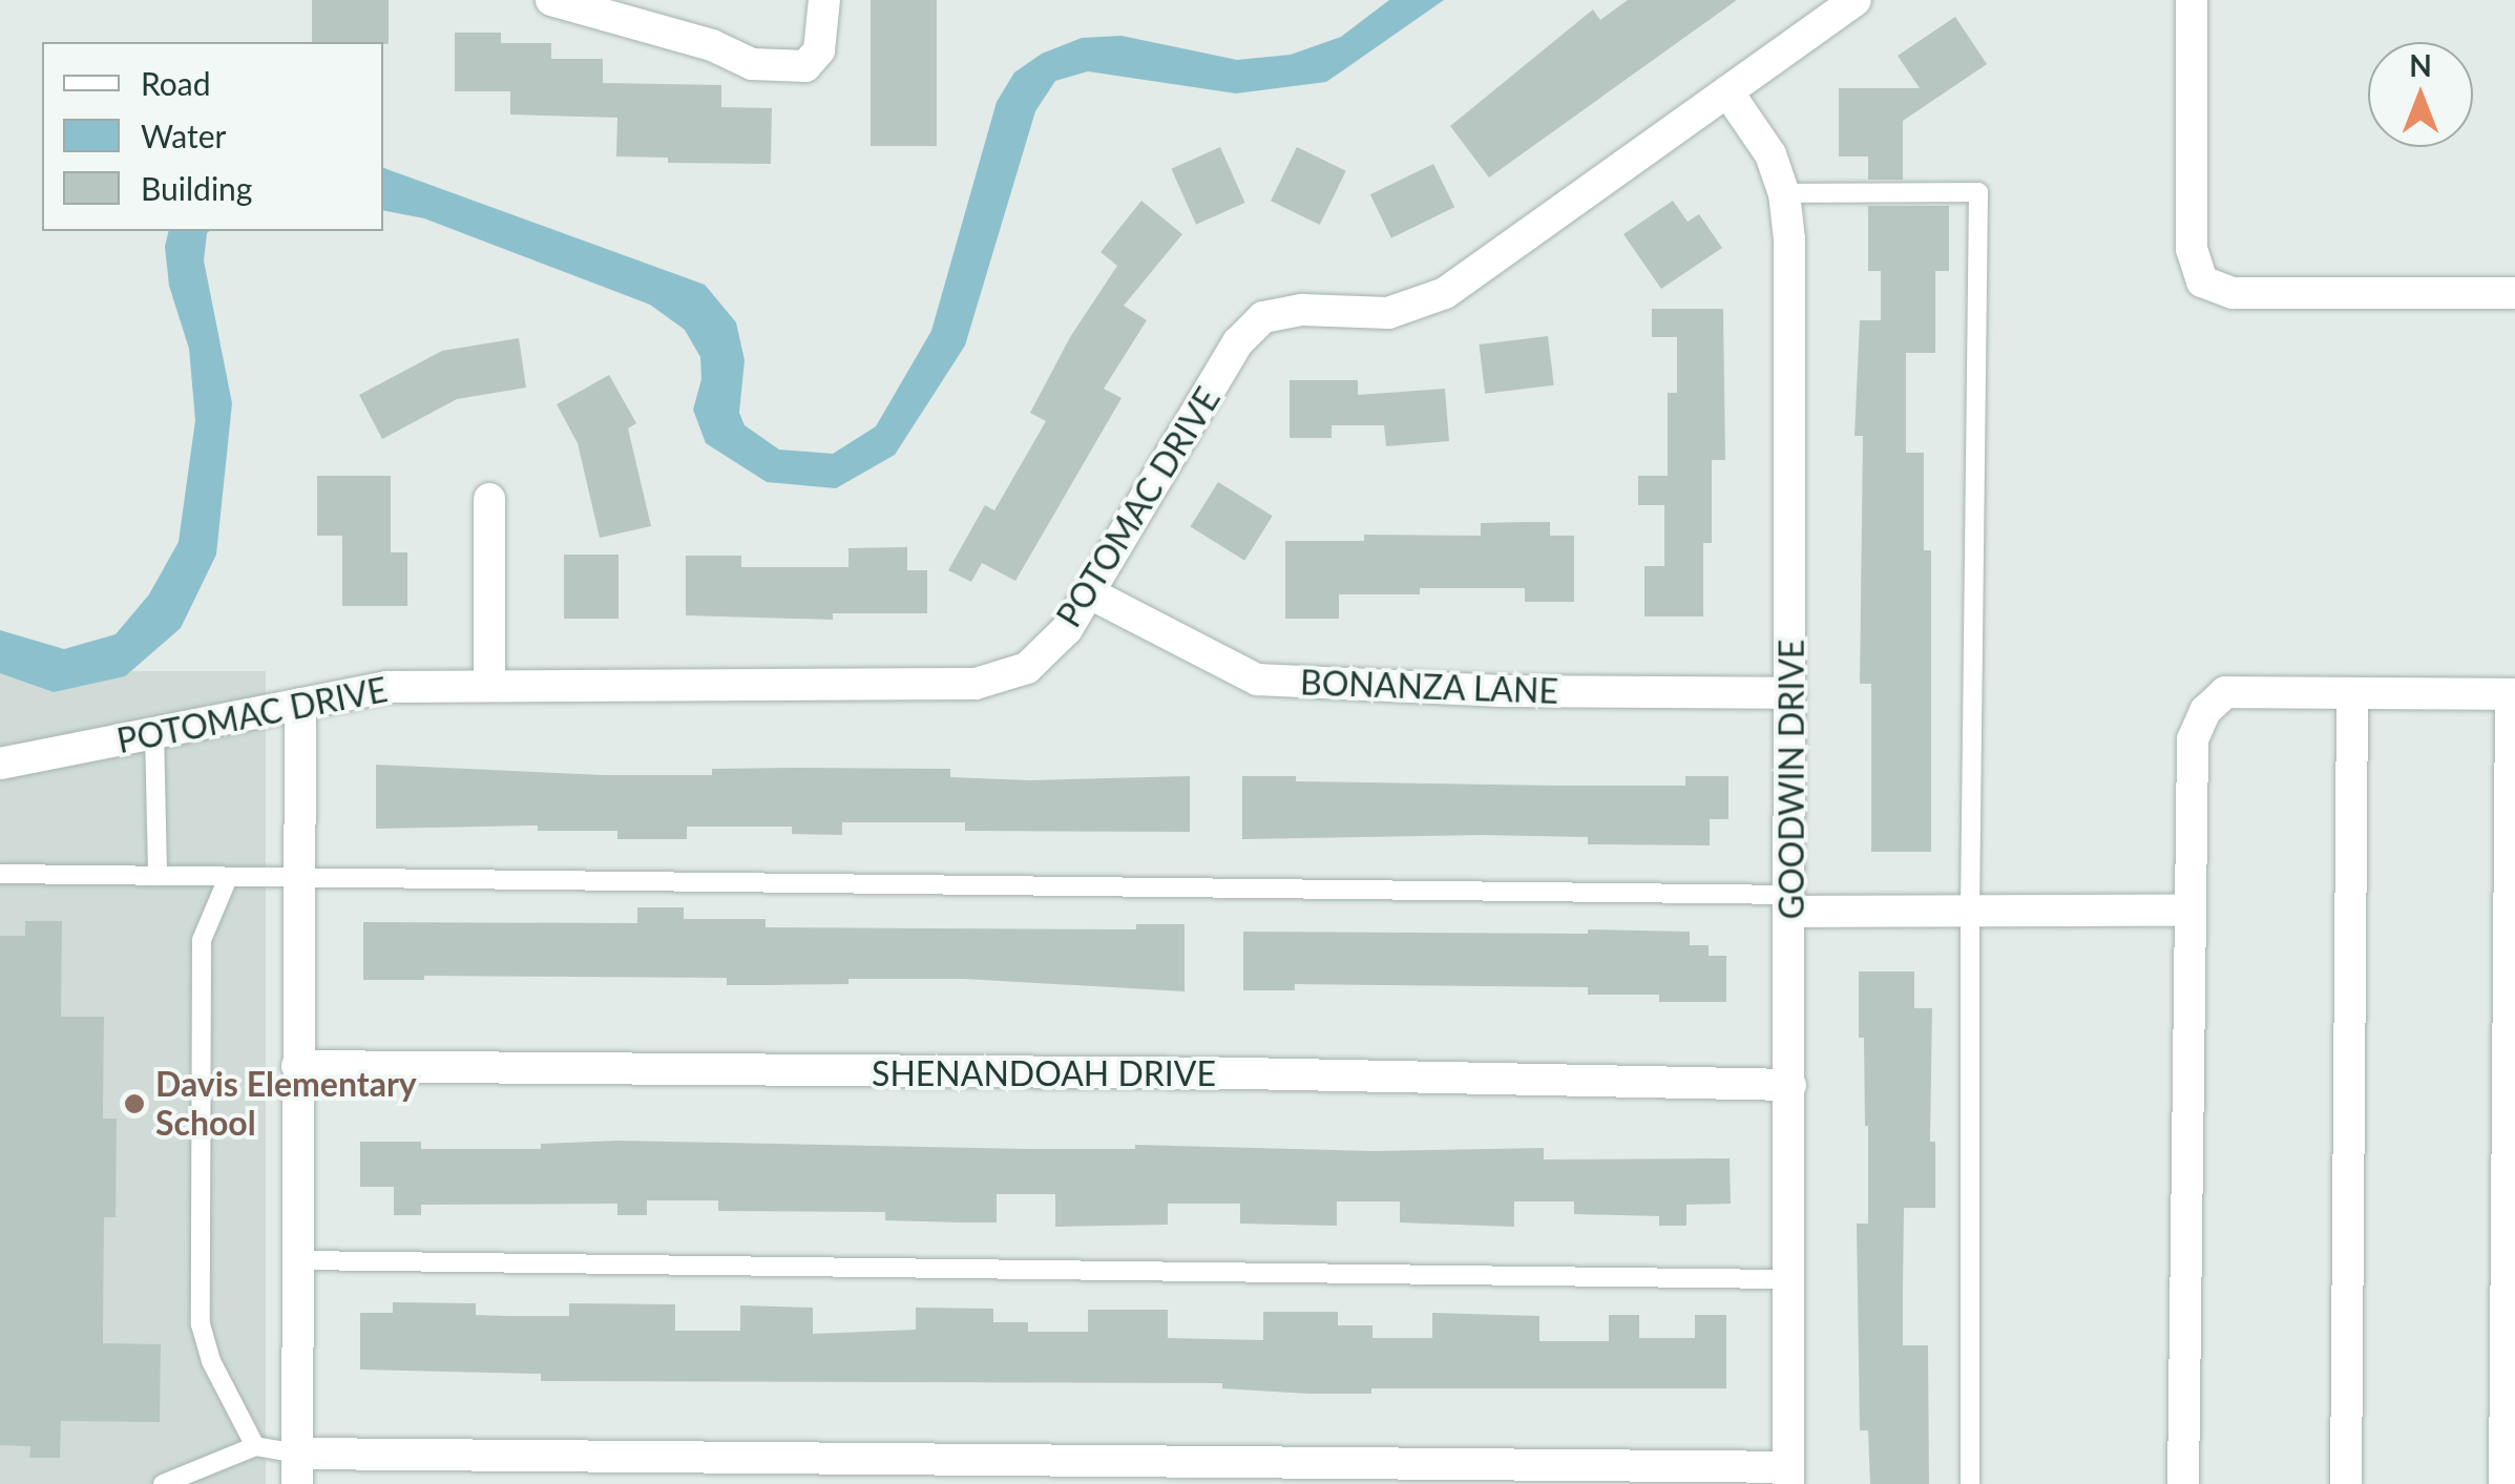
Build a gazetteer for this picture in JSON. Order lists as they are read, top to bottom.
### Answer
{
  "streets": {
    "street": [
      "POTOMAC DRIVE",
      "BONANZA LANE",
      "GOODWIN DRIVE",
      "SHENANDOAH DRIVE"
    ]
  },
  "crossings": [
    ["POTOMAC DRIVE", "BONANZA LANE"],
    ["POTOMAC DRIVE", "GOODWIN DRIVE"],
    ["BONANZA LANE", "GOODWIN DRIVE"],
    ["GOODWIN DRIVE", "SHENANDOAH DRIVE"]
  ],
  "places": ["Davis Elementary School"],
  "legend": ["Road", "Water", "Building"],
  "north": "top"
}
